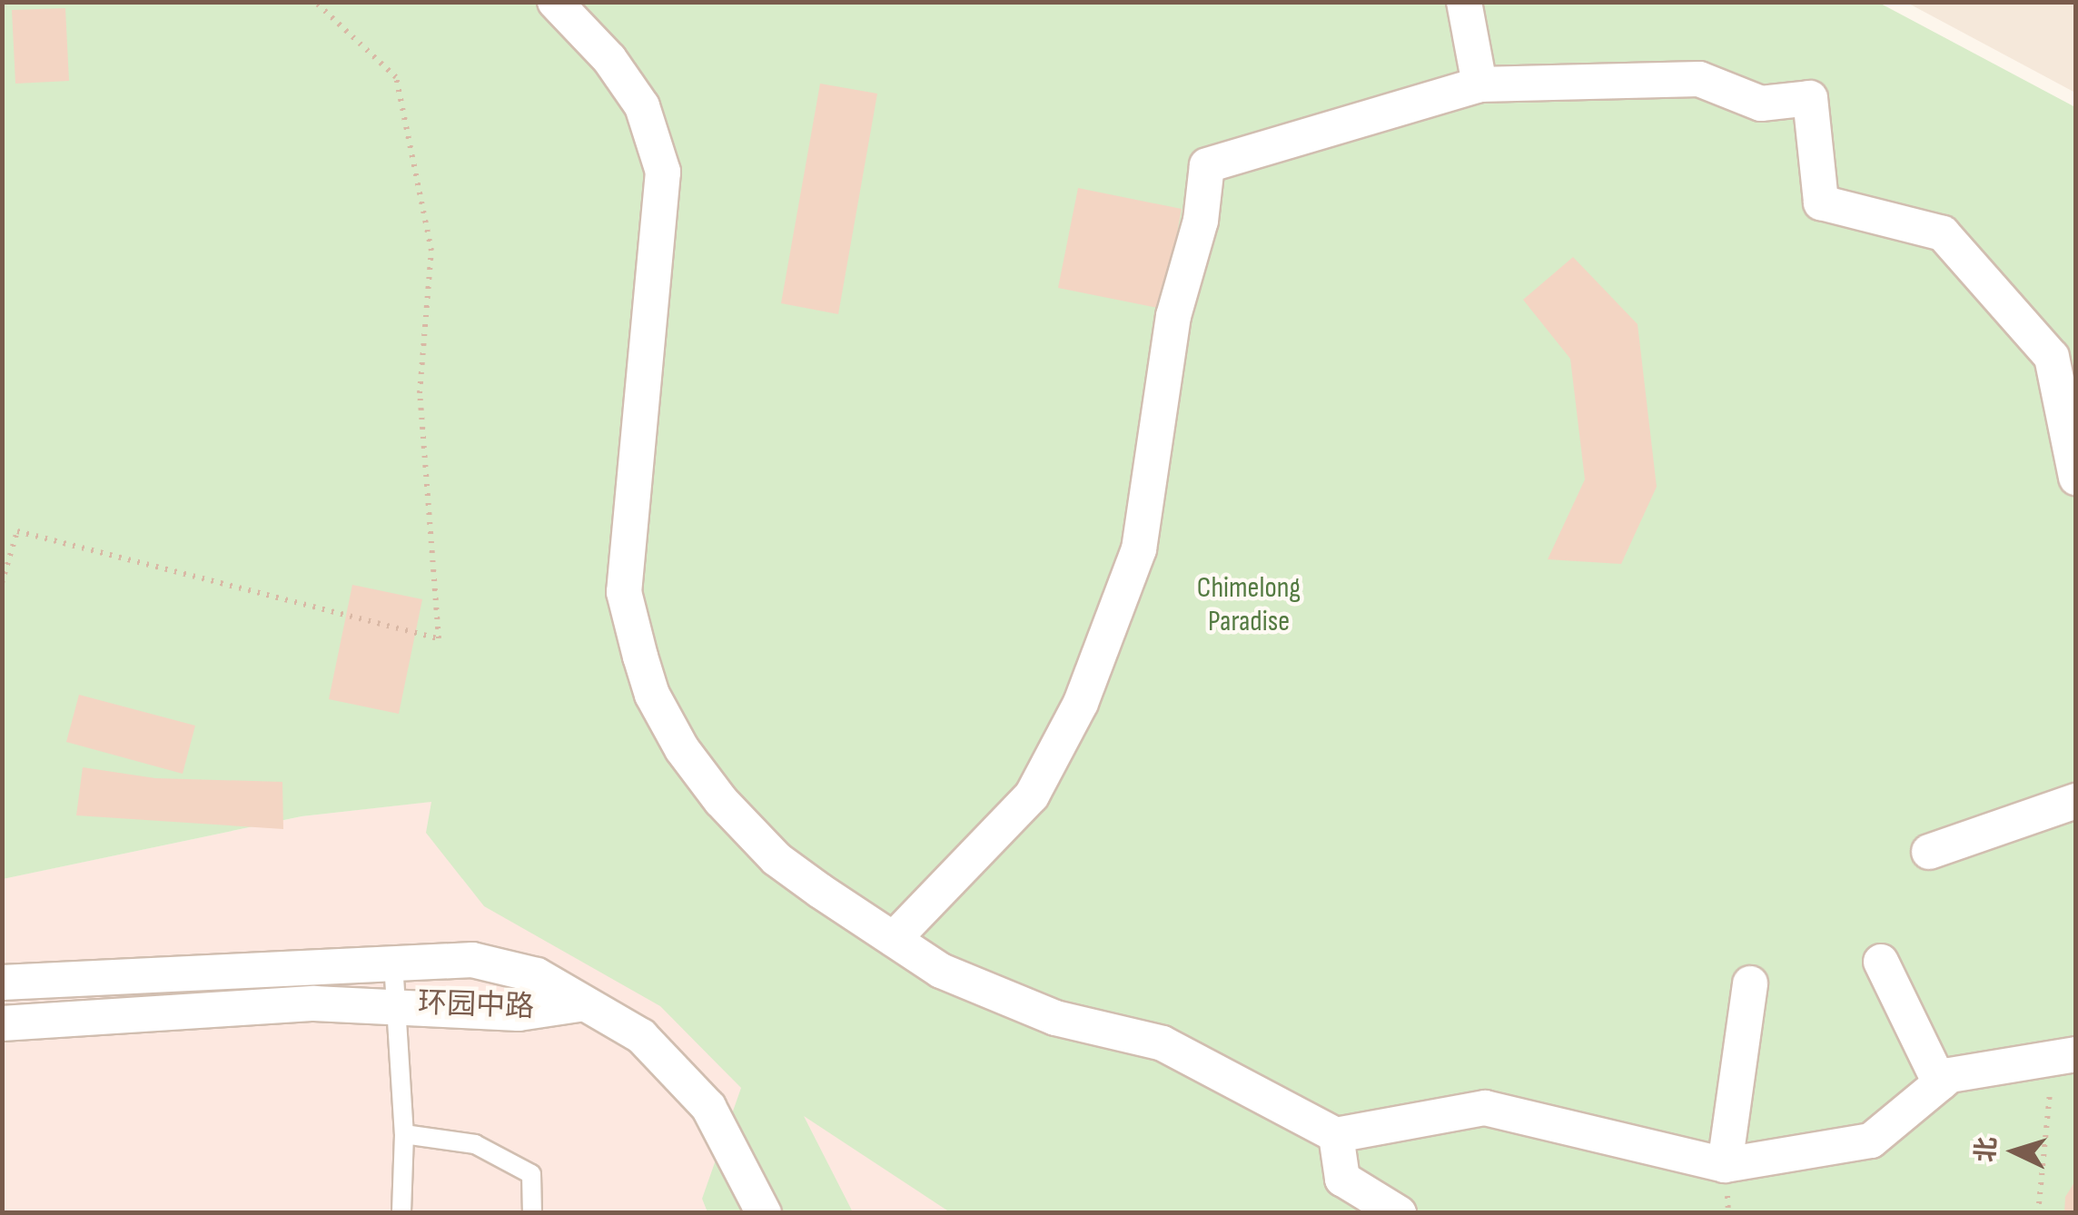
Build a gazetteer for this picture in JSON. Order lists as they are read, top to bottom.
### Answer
{
  "streets": {
    "street": ["环园中路"]
  },
  "parks": ["Chimelong Paradise"],
  "north": "left"
}
